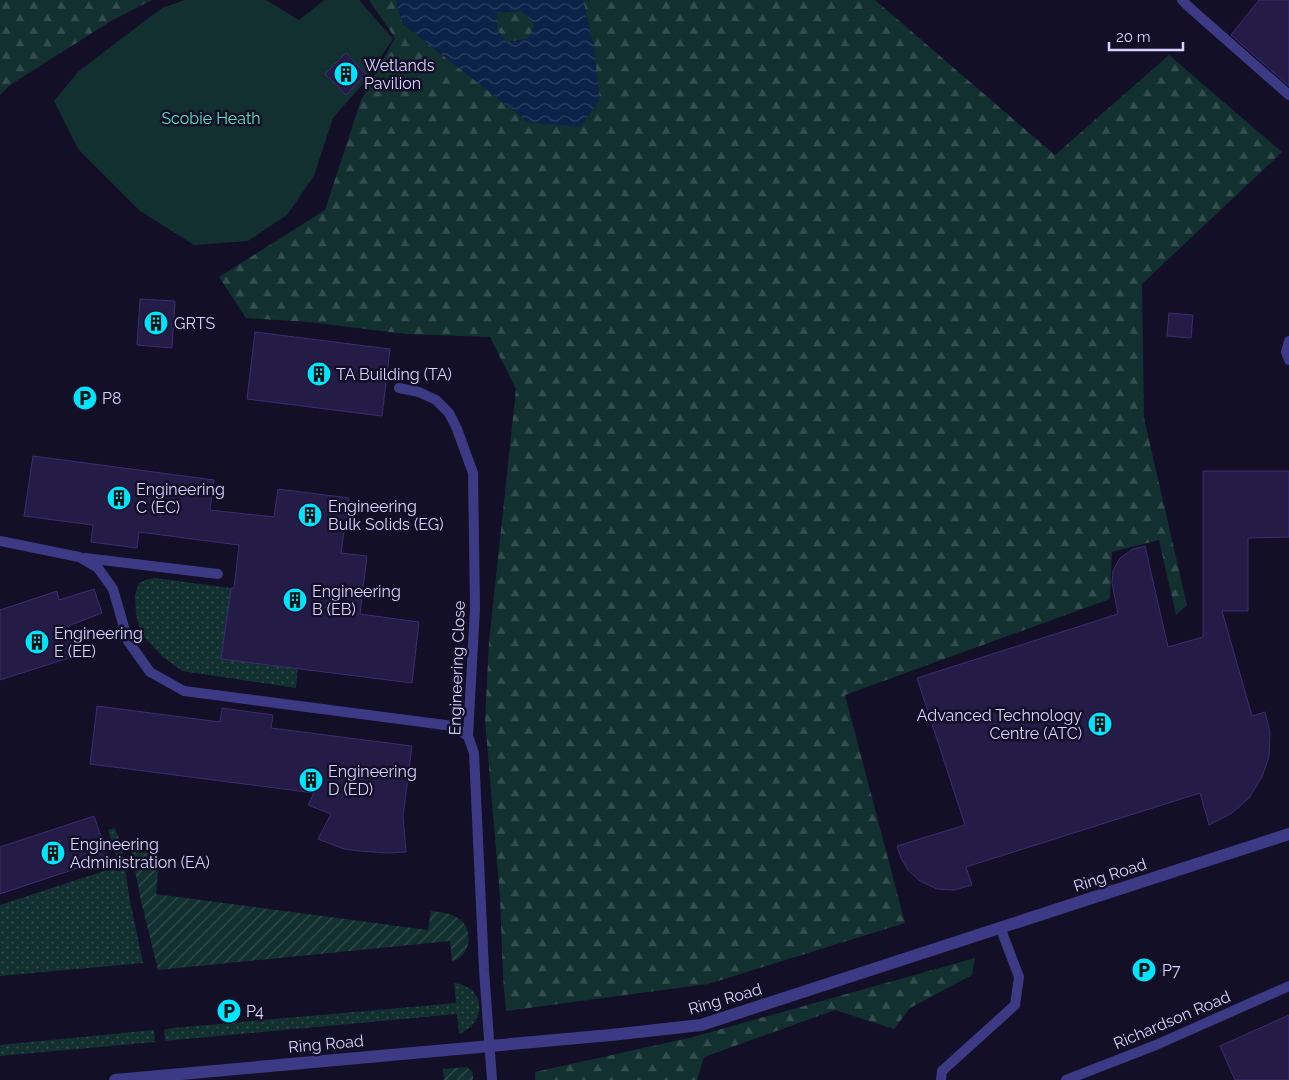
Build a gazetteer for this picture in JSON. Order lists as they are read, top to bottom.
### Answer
{
  "streets": {
    "street": ["Ring Road"],
    "lane": ["Engineering Close", "Richardson Road"]
  },
  "crossings": [
    ["Engineering Close", "Ring Road"]
  ],
  "parks": ["Scobie Heath"],
  "places": {
    "building": [
      "Wetlands Pavilion",
      "GRTS",
      "TA Building (TA)",
      "Engineering C (EC)",
      "Engineering Bulk Solids (EG)",
      "Engineering B (EB)",
      "Engineering E (EE)",
      "Advanced Technology Centre (ATC)",
      "Engineering D (ED)",
      "Engineering Administration (EA)"
    ],
    "parking": ["P8", "P7", "P4"]
  },
  "scale_bar": "20 m"
}
